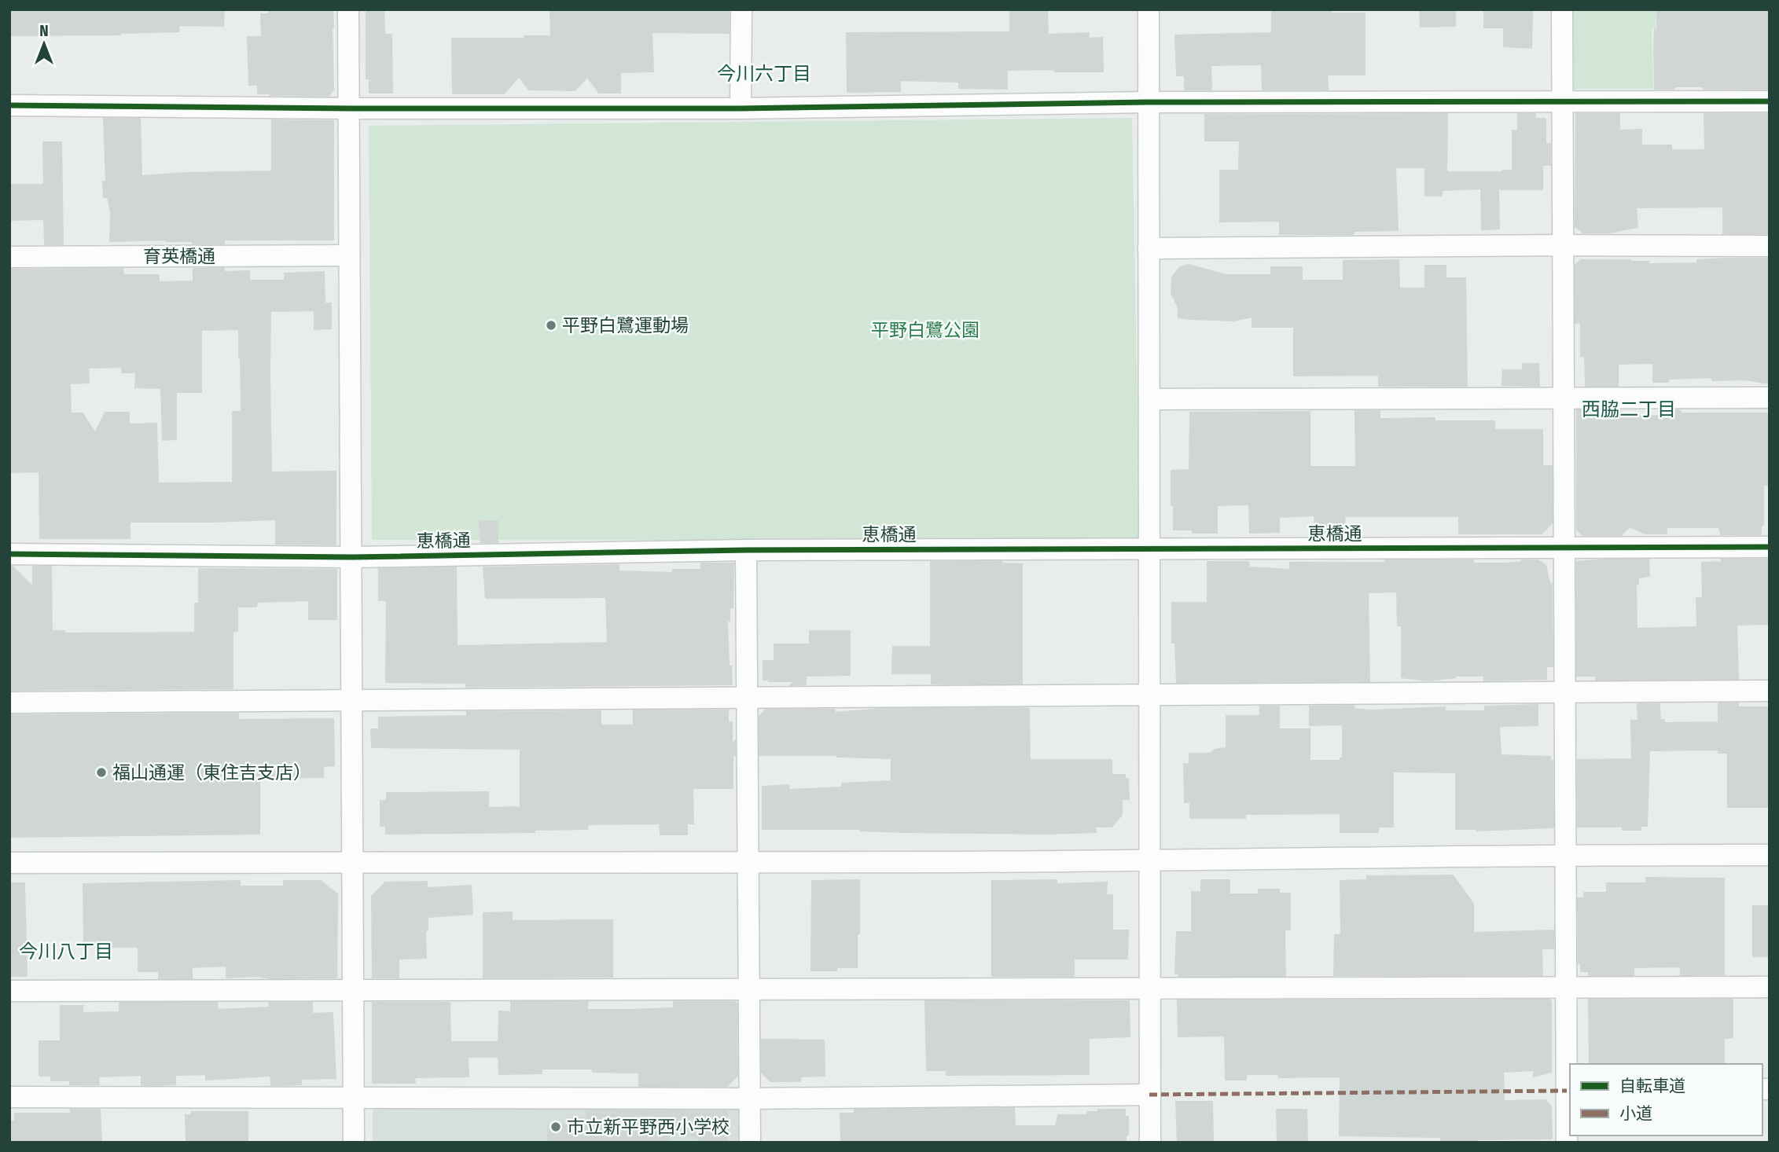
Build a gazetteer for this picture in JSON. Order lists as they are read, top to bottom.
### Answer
{
  "streets": {
    "street": ["育英橋通", "恵橋通"]
  },
  "districts": ["今川六丁目", "西脇二丁目", "今川八丁目"],
  "parks": ["平野白鷺公園"],
  "places": ["平野白鷺運動場", "福山通運（東住吉支店）", "市立新平野西小学校"],
  "legend": ["自転車道", "小道"],
  "north": "top"
}
